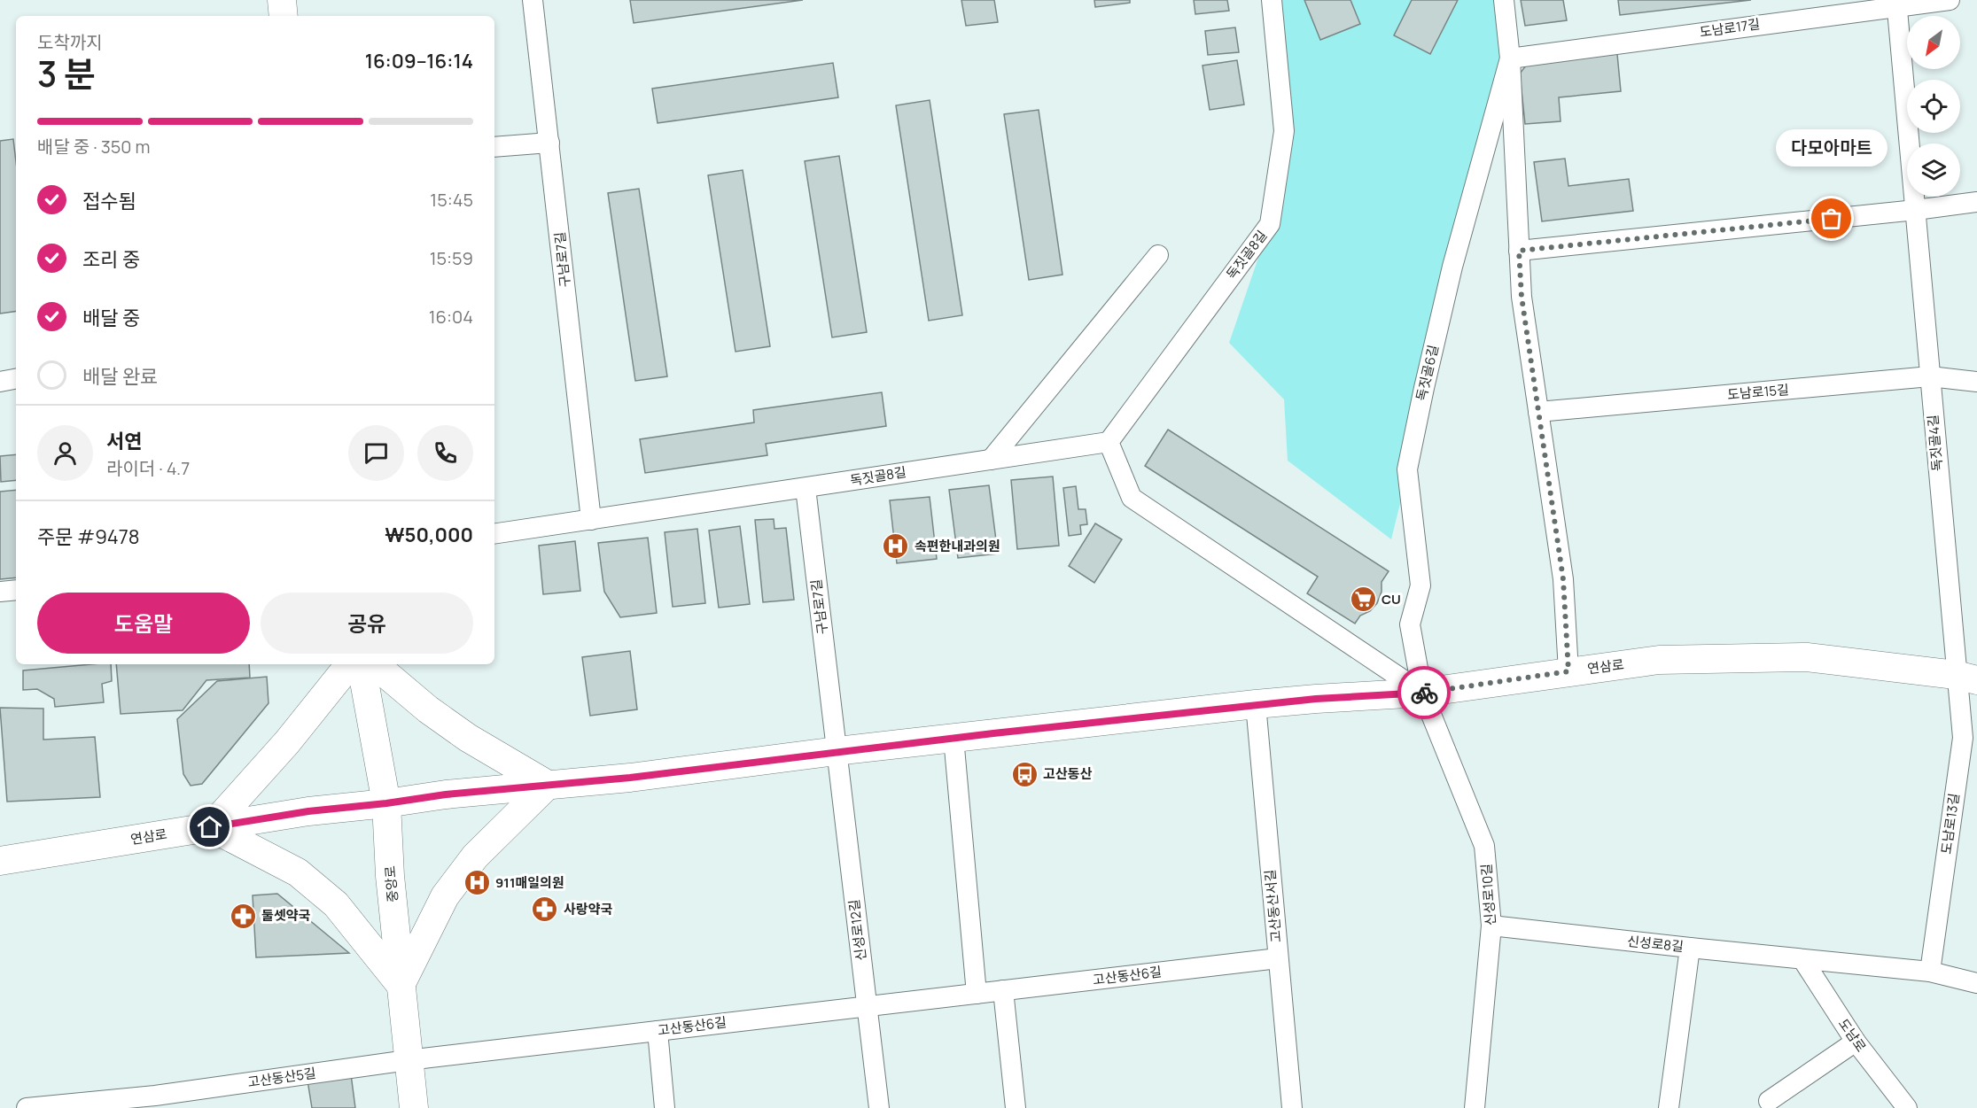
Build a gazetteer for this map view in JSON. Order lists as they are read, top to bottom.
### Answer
{
  "streets": {
    "main road": ["연삼로", "중앙로"],
    "street": [
      "도남로17길",
      "독짓골8길",
      "구남로7길",
      "독짓골6길",
      "도남로15길",
      "독짓골4길",
      "도남로13길",
      "신성로10길",
      "고산동산서길",
      "신성로12길",
      "신성로8길",
      "고산동산6길",
      "도남로",
      "고산동산5길"
    ]
  },
  "crossings": [
    ["도남로17길", "독짓골6길"],
    ["도남로17길", "독짓골4길"],
    ["독짓골8길", "구남로7길"],
    ["구남로7길", "연삼로"],
    ["구남로7길", "신성로12길"],
    ["독짓골6길", "도남로15길"],
    ["독짓골6길", "연삼로"],
    ["독짓골6길", "신성로10길"],
    ["도남로15길", "독짓골4길"],
    ["독짓골4길", "연삼로"],
    ["독짓골4길", "도남로13길"],
    ["연삼로", "도남로13길"],
    ["연삼로", "중앙로"],
    ["연삼로", "신성로10길"],
    ["연삼로", "고산동산서길"],
    ["연삼로", "신성로12길"],
    ["중앙로", "고산동산6길"],
    ["중앙로", "고산동산5길"],
    ["신성로10길", "신성로8길"],
    ["고산동산서길", "고산동산6길"],
    ["신성로12길", "고산동산6길"],
    ["고산동산6길", "고산동산5길"]
  ],
  "places": {
    "other": ["다모아마트"],
    "hospital": ["속편한내과의원", "911매일의원"],
    "supermarket": ["CU"],
    "bus stop": ["고산동산"],
    "pharmacy": ["사랑약국", "둘셋약국"]
  },
  "north": "bottom left",
  "page": {
    "heading": ["3 분", "도착까지", "16:09–16:14"],
    "panel": [
      "서연",
      "라이더 · 4.7",
      "주문 #9478",
      "₩50,000"
    ],
    "bar": "배달 중 · 350 m",
    "bubble": "다모아마트",
    "list": [
      ["접수됨", "15:45"],
      ["조리 중", "15:59"],
      ["배달 중", "16:04"],
      "배달 완료"
    ],
    "buttons": ["도움말", "공유"]
  }
}
